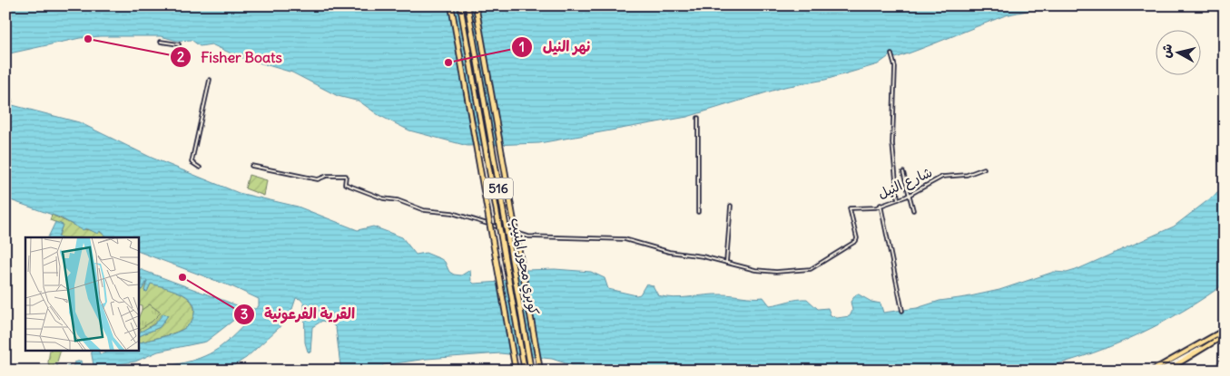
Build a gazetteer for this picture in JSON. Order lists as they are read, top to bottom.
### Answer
{
  "streets": {
    "highway": ["516", "كوبري محور المنيب"],
    "street": ["شارع النيل"]
  },
  "places": ["Fisher Boats", "نهر النيل", "القرية الفرعونية"],
  "north": "left"
}
